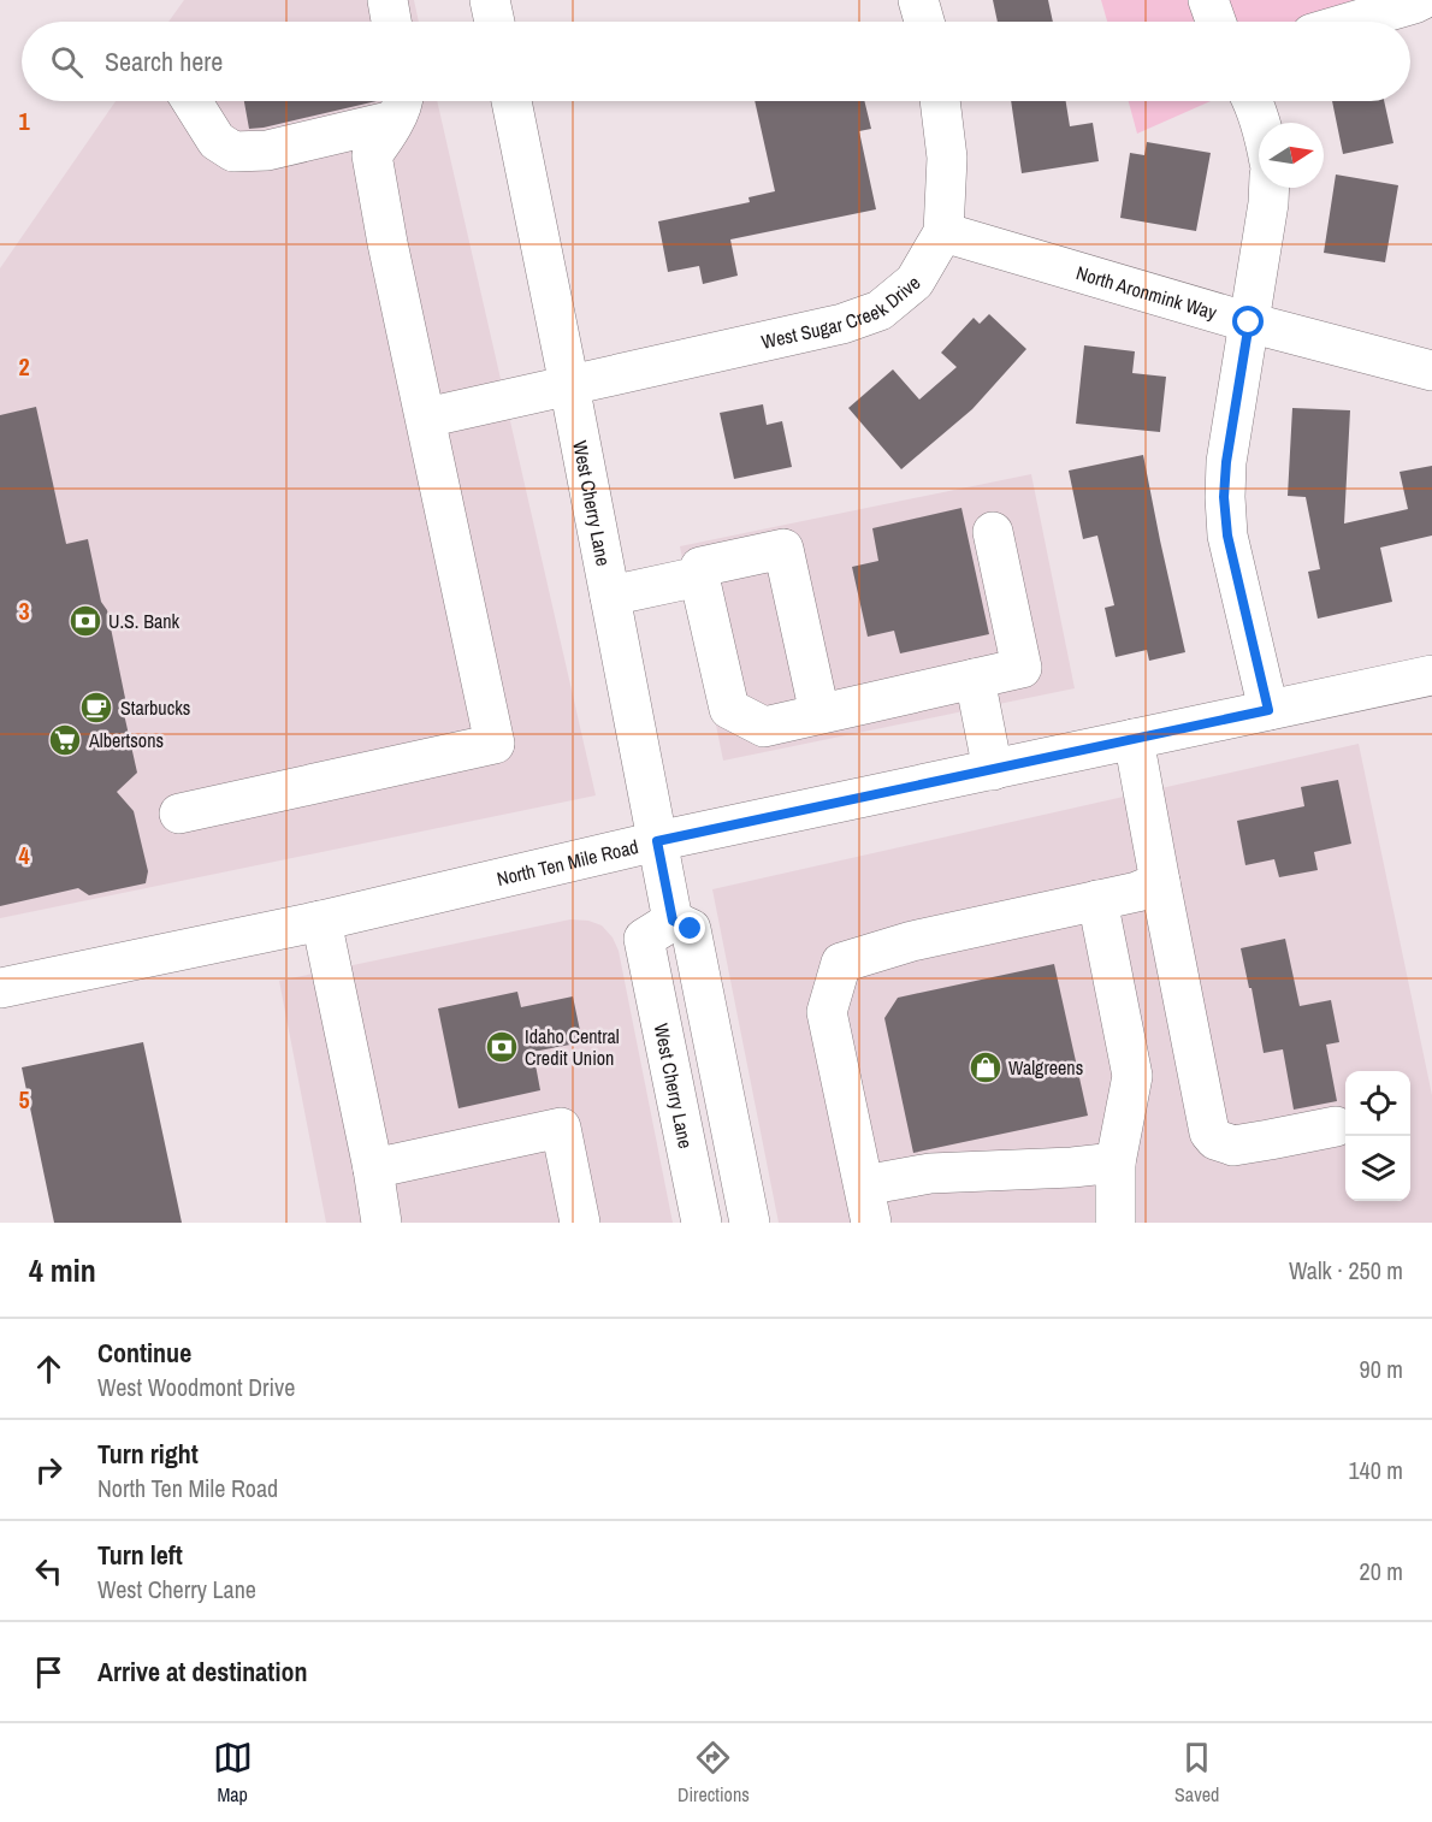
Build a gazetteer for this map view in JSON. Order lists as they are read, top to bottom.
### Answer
{
  "streets": {
    "main road": [
      "North Aronmink Way",
      "West Sugar Creek Drive",
      "West Cherry Lane",
      "North Ten Mile Road"
    ]
  },
  "crossings": [
    ["North Aronmink Way", "West Sugar Creek Drive"],
    ["West Sugar Creek Drive", "West Cherry Lane"],
    ["West Cherry Lane", "North Ten Mile Road"]
  ],
  "places": {
    "bank": ["U.S. Bank", "Idaho Central Credit Union"],
    "cafe": ["Starbucks"],
    "supermarket": ["Albertsons"],
    "shop": ["Walgreens"]
  },
  "north": "right",
  "page": {
    "search": "Search here",
    "heading": ["4 min", "Walk · 250 m"],
    "list": [
      ["Continue", "West Woodmont Drive", "90 m"],
      ["Turn right", "North Ten Mile Road", "140 m"],
      ["Turn left", "West Cherry Lane", "20 m"],
      "Arrive at destination"
    ],
    "nav": ["Map", "Directions", "Saved"]
  },
  "grid": {
    "rows": [
      "1",
      "2",
      "3",
      "4",
      "5"
    ]
  }
}
